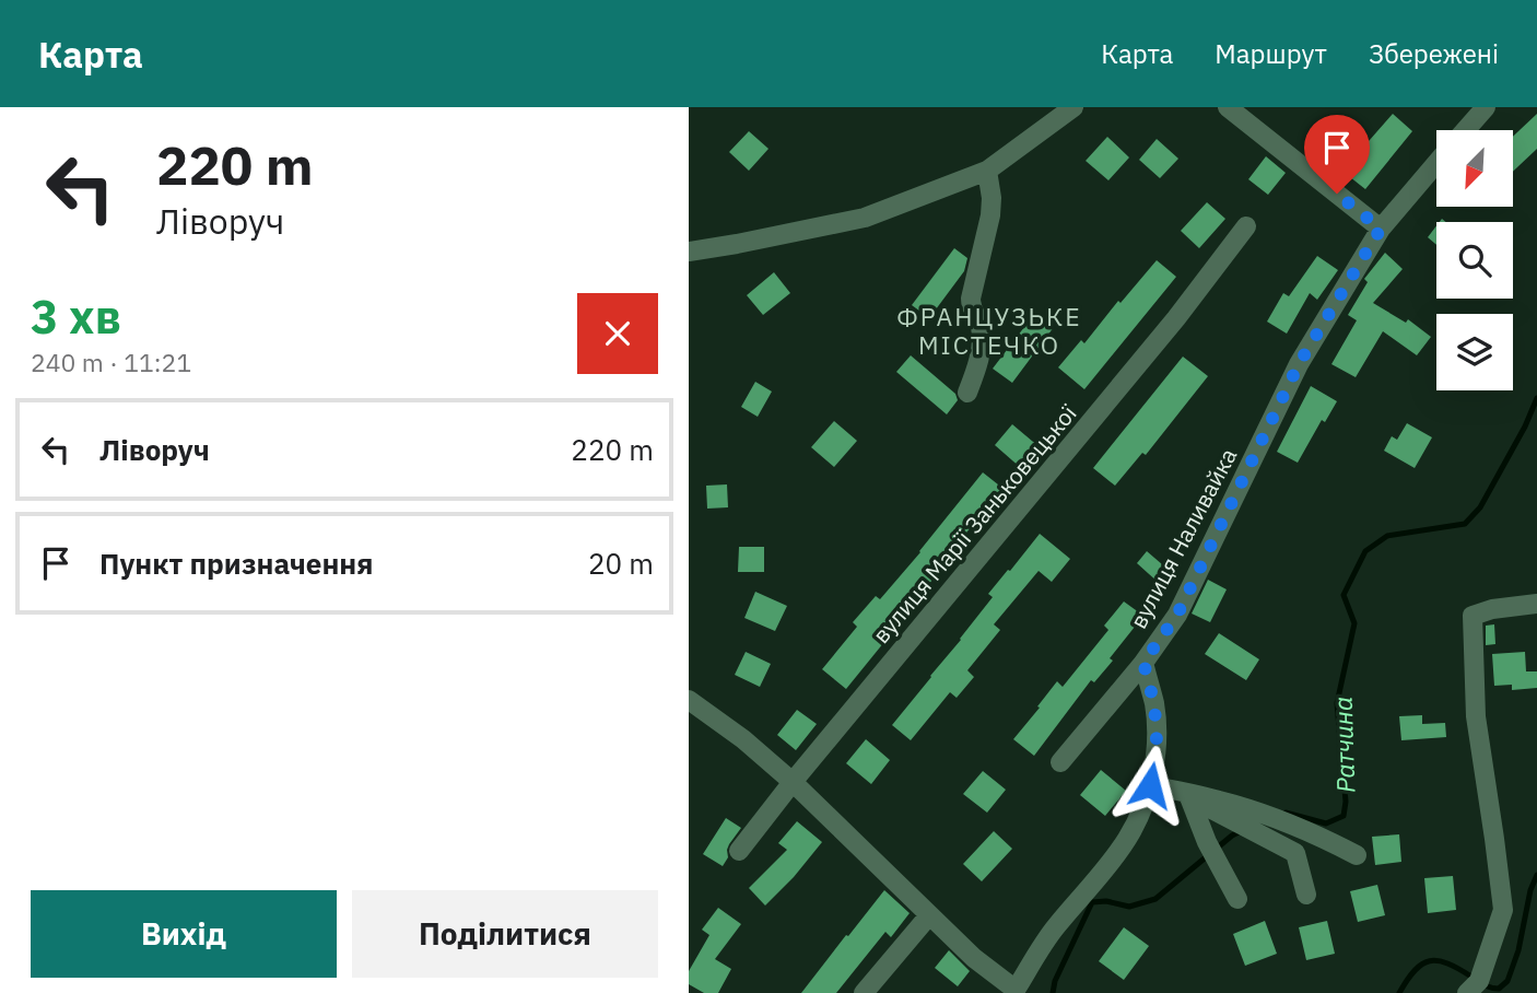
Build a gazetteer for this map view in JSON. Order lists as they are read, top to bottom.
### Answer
{
  "streets": {
    "street": ["вулиця Марії Заньковецької", "вулиця Наливайка"]
  },
  "districts": ["ФРАНЦУЗЬКЕ МІСТЕЧКО"],
  "water": ["Ратчина"],
  "north": "bottom left",
  "page": {
    "header": "Карта",
    "nav": ["Карта", "Маршрут", "Збережені"],
    "turn": ["220 m", "Ліворуч"],
    "heading": ["3 хв", "240 m · 11:21"],
    "list": [
      {
        "name": "Ліворуч",
        "value": "220 m"
      },
      {
        "name": "Пункт призначення",
        "value": "20 m"
      }
    ],
    "buttons": ["Вихід", "Поділитися"]
  }
}
